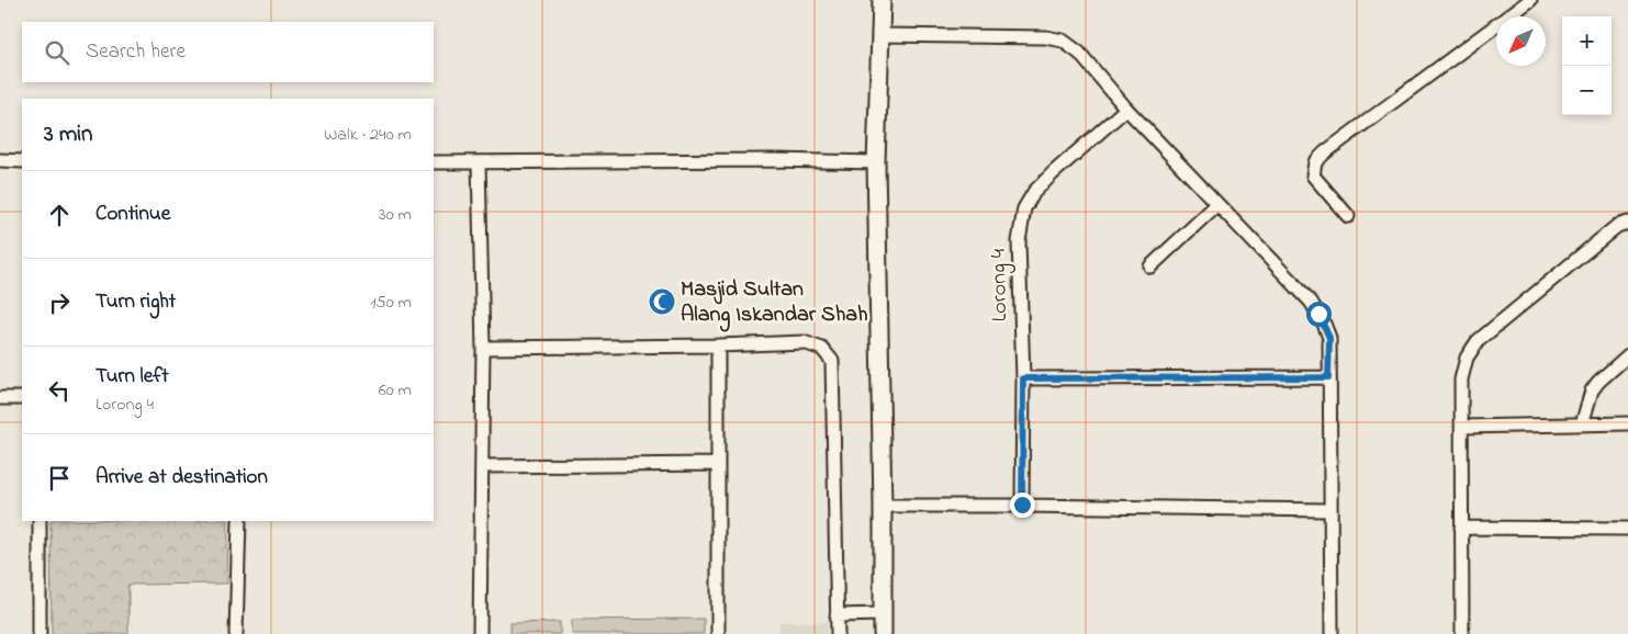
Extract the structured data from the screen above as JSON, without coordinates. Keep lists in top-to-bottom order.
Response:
{
  "streets": {
    "street": ["Lorong 4"]
  },
  "places": {
    "mosque": ["Masjid Sultan Alang Iskandar Shah"]
  },
  "north": "bottom left",
  "page": {
    "map_buttons": ["+", "−"],
    "search": "Search here",
    "heading": ["3 min", "Walk · 240 m"],
    "list": [
      ["Continue", "30 m"],
      ["Turn right", "150 m"],
      ["Turn left", "Lorong 4", "60 m"],
      "Arrive at destination"
    ]
  }
}
